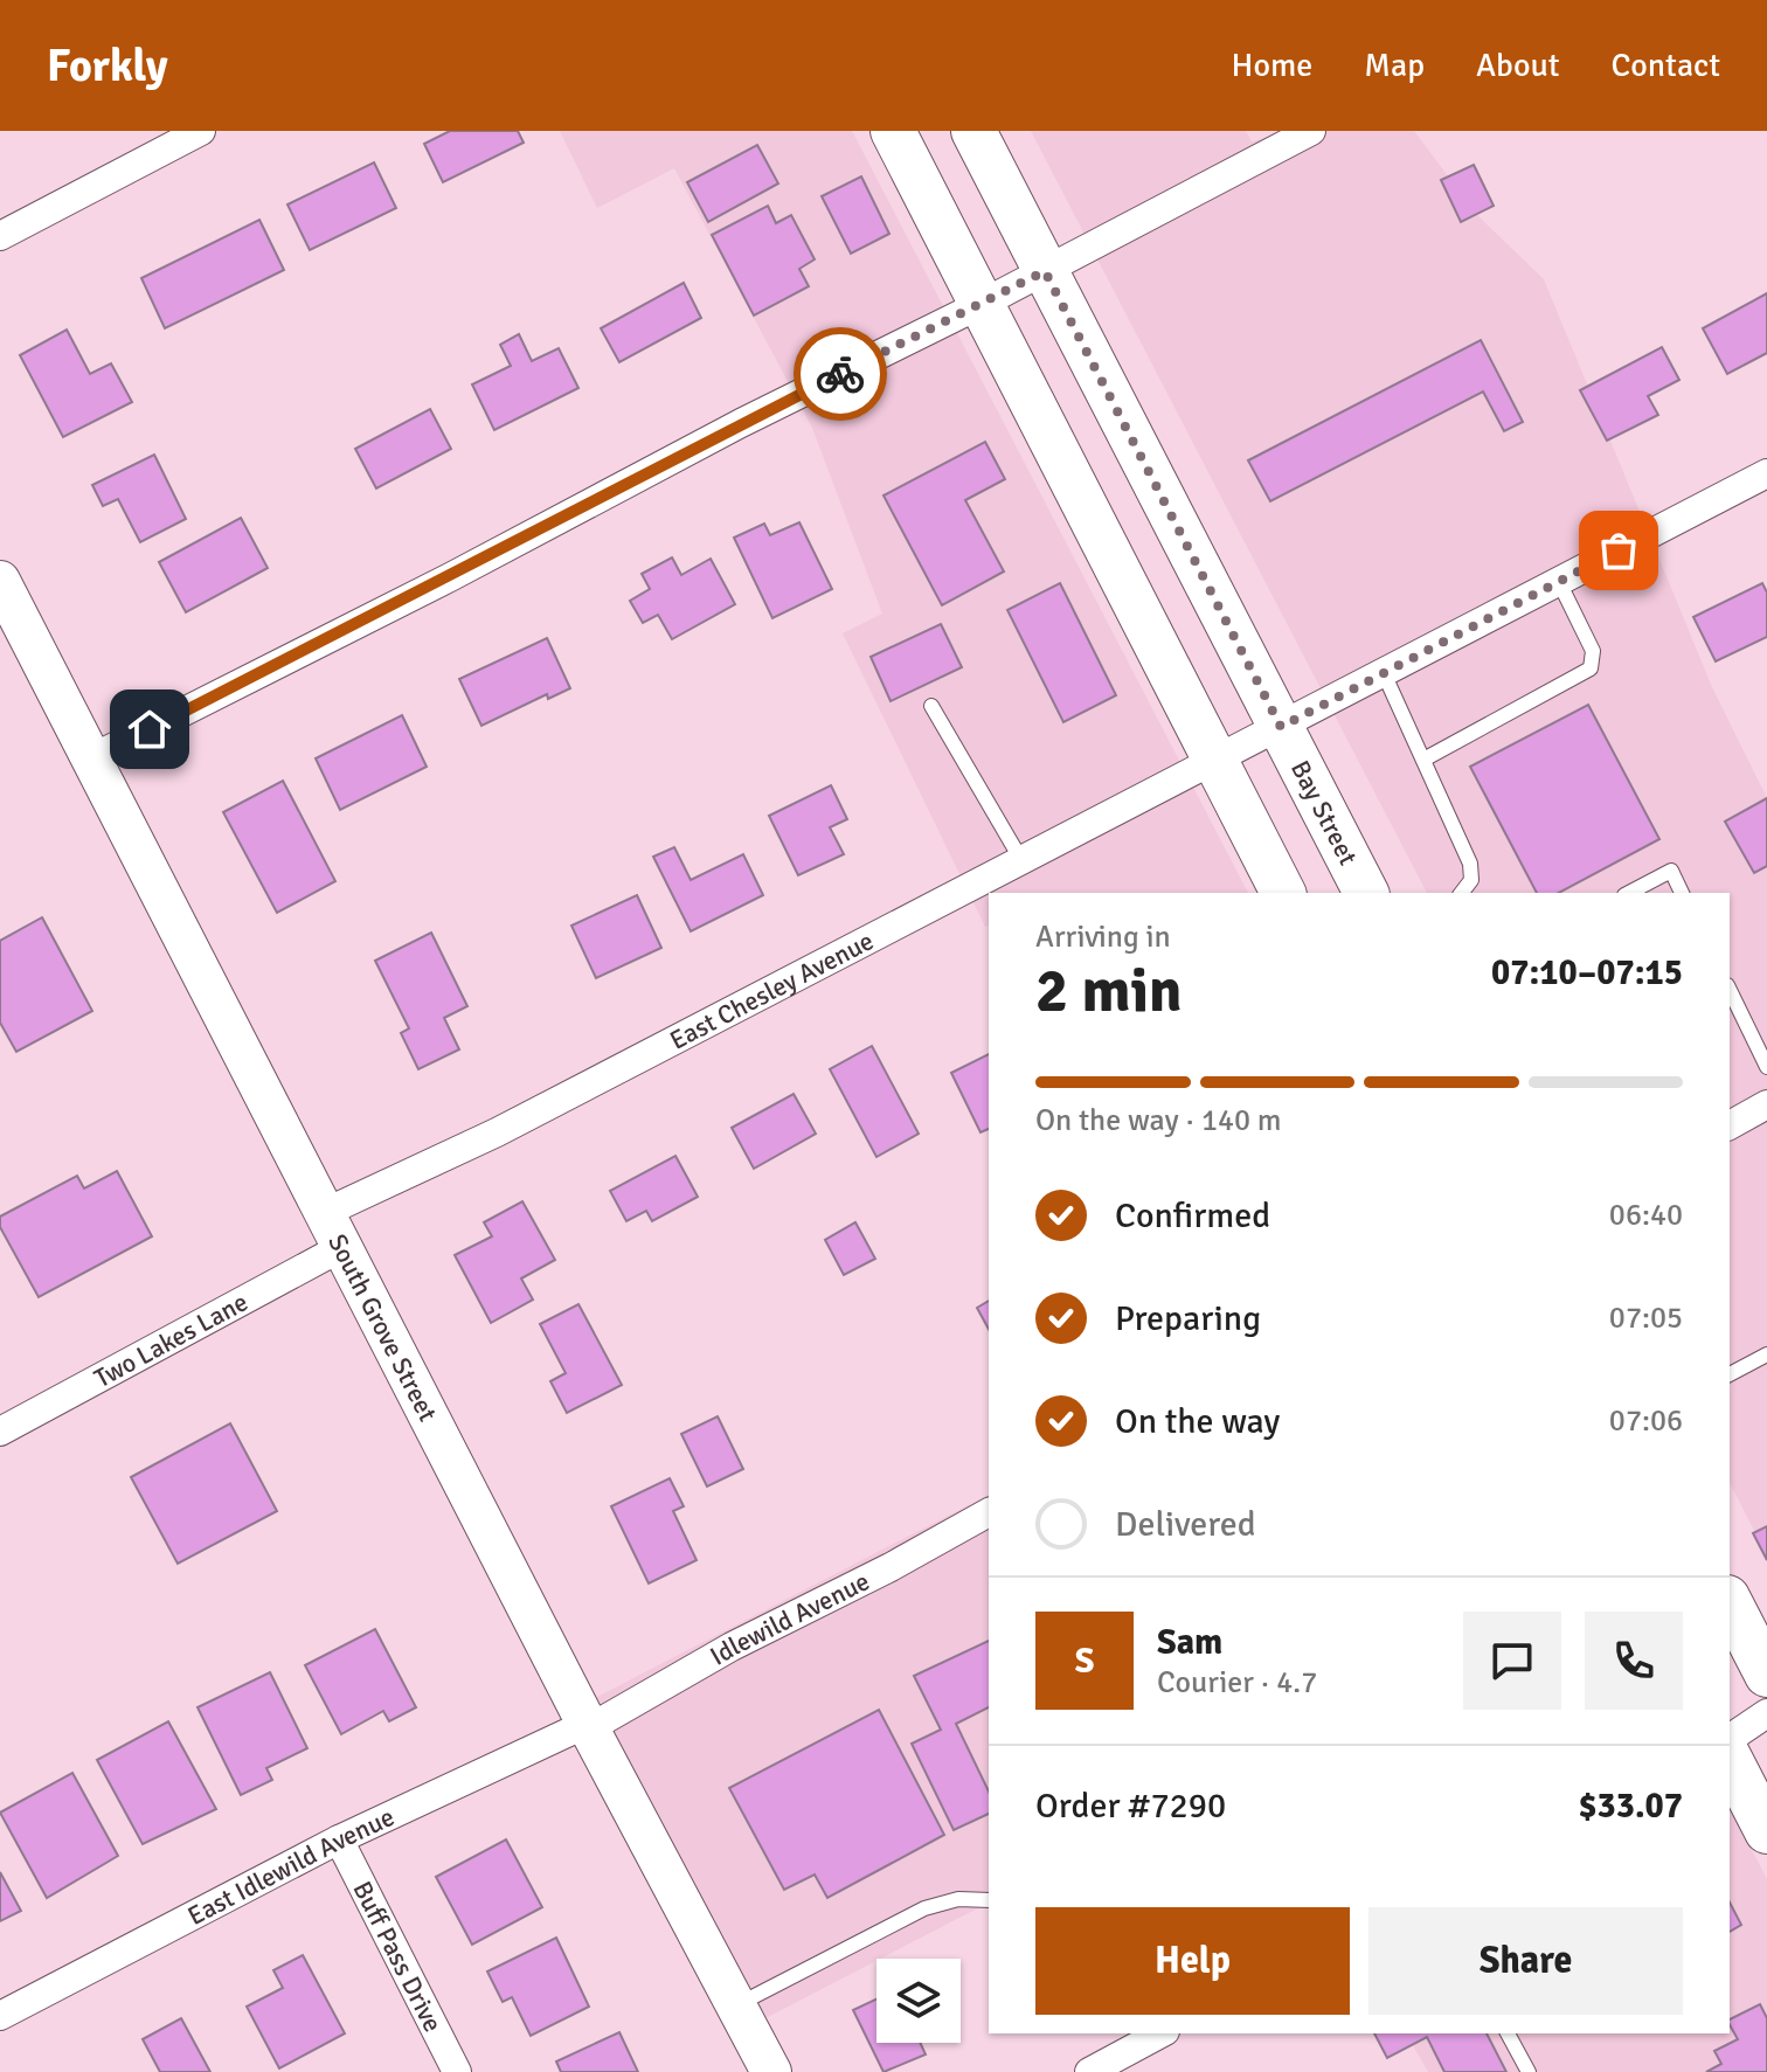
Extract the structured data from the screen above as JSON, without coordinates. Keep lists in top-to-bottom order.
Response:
{
  "streets": {
    "main road": ["Bay Street"],
    "street": [
      "East Chesley Avenue",
      "South Grove Street",
      "Two Lakes Lane",
      "Idlewild Avenue",
      "East Idlewild Avenue",
      "Buff Pass Drive"
    ]
  },
  "crossings": [
    ["Bay Street", "East Chesley Avenue"],
    ["East Chesley Avenue", "South Grove Street"],
    ["East Chesley Avenue", "Two Lakes Lane"],
    ["South Grove Street", "Two Lakes Lane"],
    ["South Grove Street", "Idlewild Avenue"],
    ["South Grove Street", "East Idlewild Avenue"],
    ["Idlewild Avenue", "East Idlewild Avenue"],
    ["East Idlewild Avenue", "Buff Pass Drive"]
  ],
  "page": {
    "header": "Forkly",
    "nav": [
      "Home",
      "Map",
      "About",
      "Contact"
    ],
    "heading": ["2 min", "Arriving in", "07:10–07:15"],
    "panel": [
      "Sam",
      "Courier · 4.7",
      "Order #7290",
      "$33.07"
    ],
    "bar": "On the way · 140 m",
    "list": [
      ["Confirmed", "06:40"],
      ["Preparing", "07:05"],
      ["On the way", "07:06"],
      "Delivered"
    ],
    "round": "S",
    "buttons": ["Help", "Share"]
  }
}
